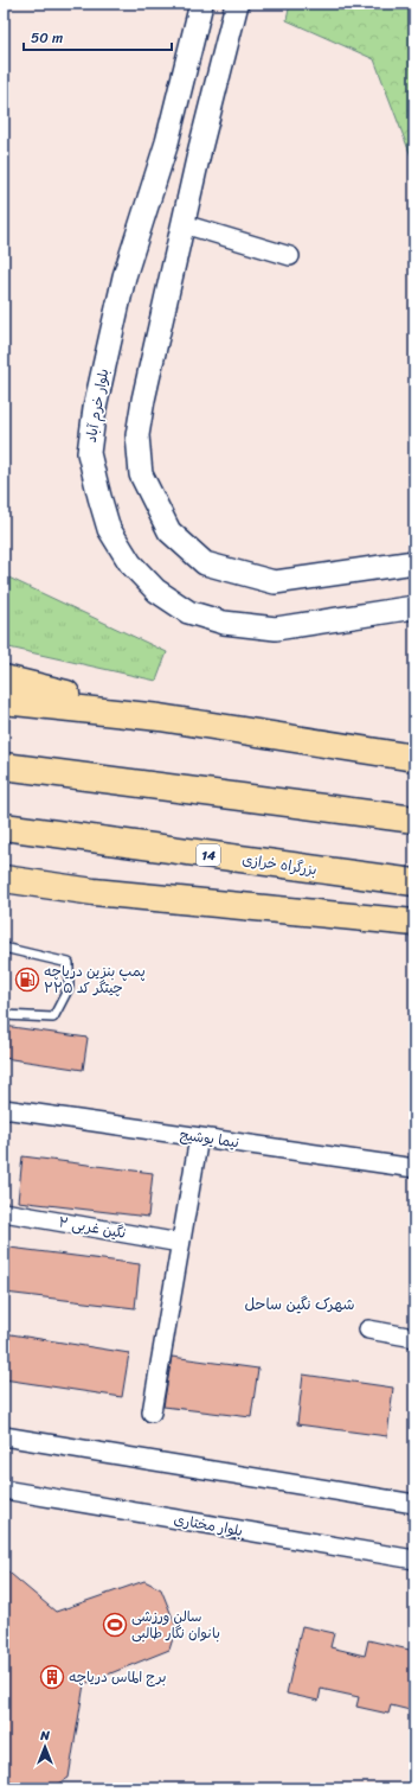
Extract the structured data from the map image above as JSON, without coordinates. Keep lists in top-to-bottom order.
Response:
{
  "streets": {
    "highway": ["14", "بزرگراه خرازی"],
    "street": [
      "بلوار خرم آباد",
      "نیما یوشیج",
      "نگین غربی ۲",
      "بلوار مختاری"
    ]
  },
  "districts": ["شهرک نگین ساحل"],
  "places": {
    "fuel station": ["پمپ بنزین دریاچه چیتگر کد ۲۲۵"],
    "sports": ["سالن ورزشی بانوان نگار طالبی"],
    "building": ["برج الماس دریاچه"]
  },
  "scale_bar": "50 m",
  "north": "top"
}
